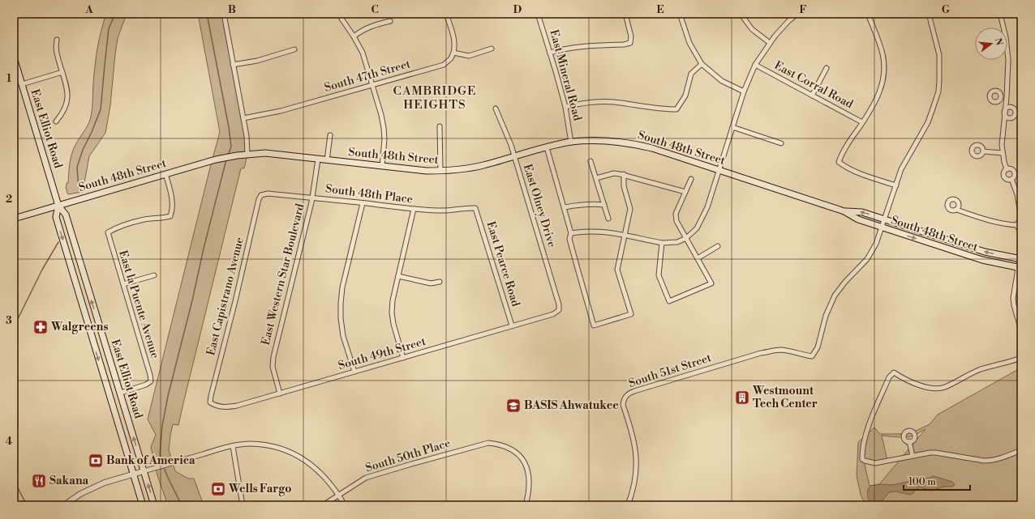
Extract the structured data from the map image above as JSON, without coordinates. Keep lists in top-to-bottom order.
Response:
{
  "streets": {
    "main road": ["East Elliot Road", "South 48th Street"],
    "street": [
      "East Mineral Road",
      "South 47th Street",
      "East Corral Road",
      "South 48th Place",
      "East Olney Drive",
      "East Pearce Road",
      "East Western Star Boulevard",
      "East Capistrano Avenue",
      "East la Puente Avenue",
      "South 49th Street",
      "South 51st Street",
      "South 50th Place"
    ]
  },
  "crossings": [
    ["East Mineral Road", "South 48th Street"],
    ["East Elliot Road", "South 48th Street"],
    ["East Elliot Road", "East la Puente Avenue"],
    ["South 48th Street", "East Olney Drive"],
    ["South 48th Street", "East Western Star Boulevard"],
    ["South 48th Street", "East la Puente Avenue"],
    ["South 48th Street", "South 51st Street"],
    ["South 48th Place", "East Pearce Road"],
    ["South 48th Place", "East Western Star Boulevard"],
    ["South 48th Place", "East Capistrano Avenue"],
    ["East Olney Drive", "South 49th Street"],
    ["East Pearce Road", "South 49th Street"],
    ["East Western Star Boulevard", "South 49th Street"],
    ["East Capistrano Avenue", "South 49th Street"]
  ],
  "districts": ["CAMBRIDGE HEIGHTS"],
  "places": {
    "pharmacy": ["Walgreens"],
    "building": ["Westmount Tech Center"],
    "school or university": ["BASIS Ahwatukee"],
    "bank": ["Bank of America", "Wells Fargo"],
    "restaurant": ["Sakana"]
  },
  "scale_bar": "100 m",
  "north": "right",
  "grid": {
    "columns": [
      "A",
      "B",
      "C",
      "D",
      "E",
      "F",
      "G"
    ],
    "rows": [
      "1",
      "2",
      "3",
      "4"
    ]
  }
}
